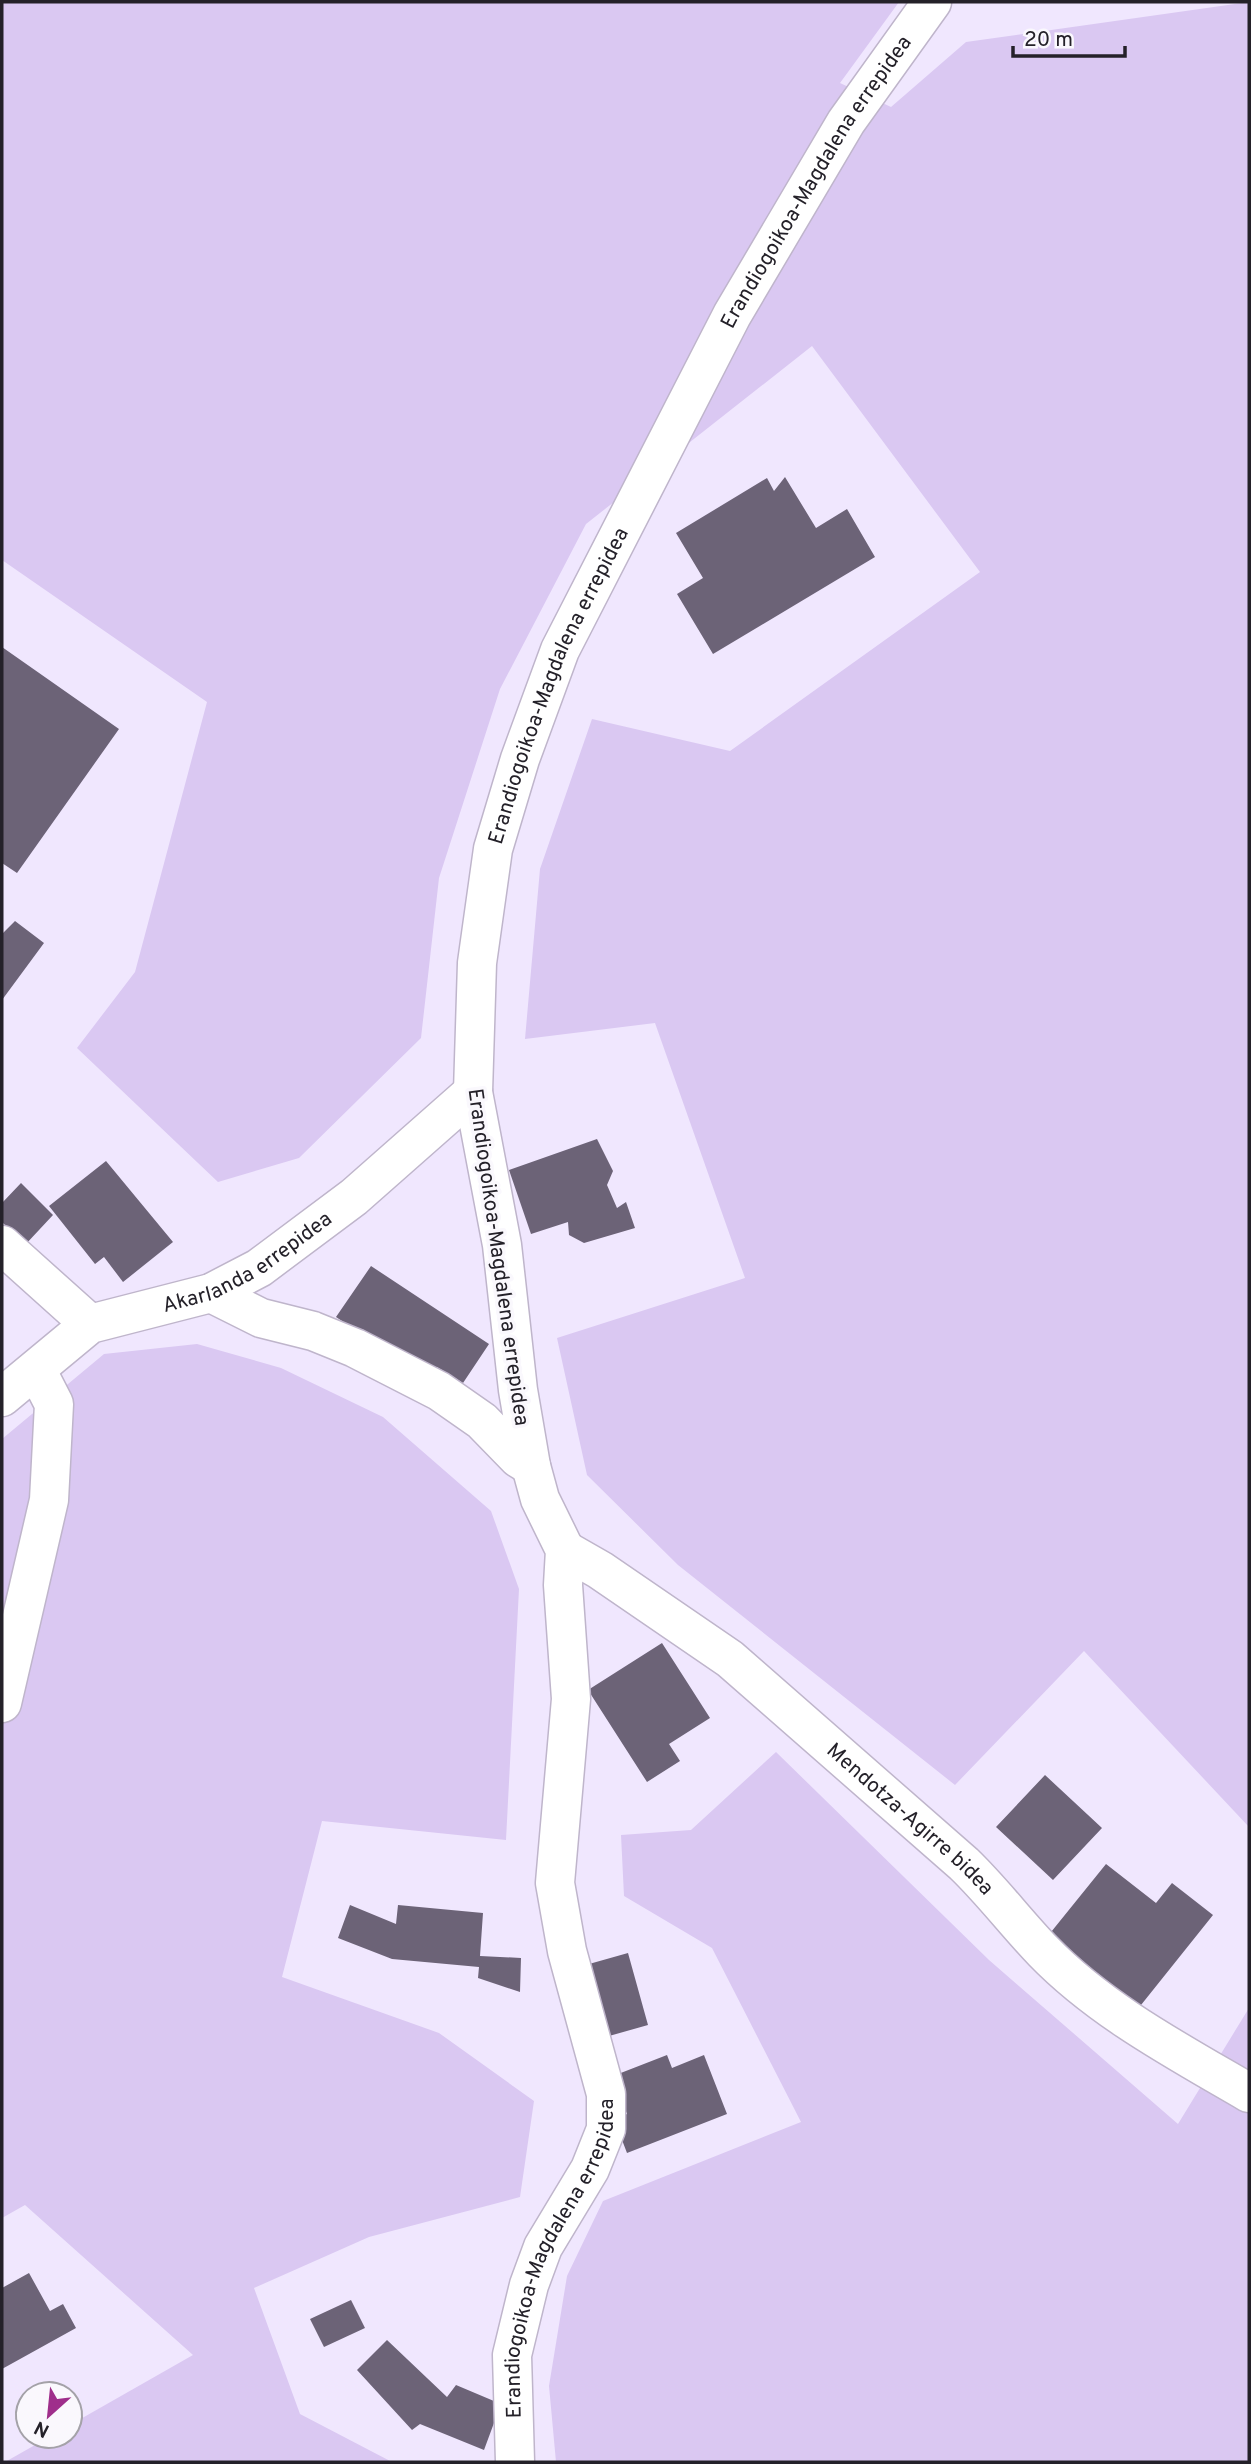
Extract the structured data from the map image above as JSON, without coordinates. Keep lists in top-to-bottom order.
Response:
{
  "streets": {
    "street": ["Erandiogoikoa-Magdalena errepidea", "Akarlanda errepidea", "Mendotza-Agirre bidea"]
  },
  "crossings": [
    ["Erandiogoikoa-Magdalena errepidea", "Akarlanda errepidea"],
    ["Erandiogoikoa-Magdalena errepidea", "Mendotza-Agirre bidea"]
  ],
  "scale_bar": "20 m",
  "north": "bottom left"
}
